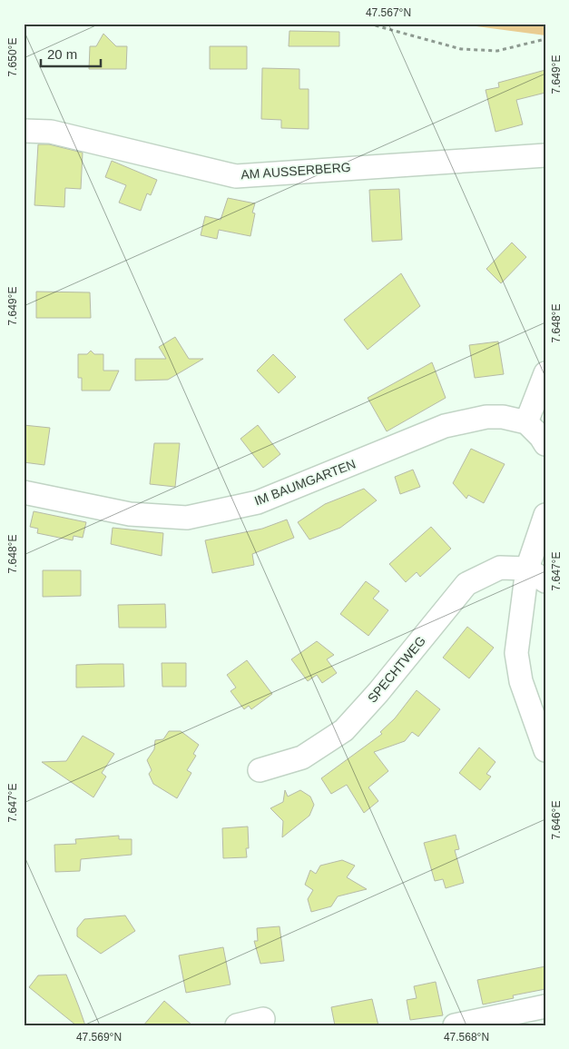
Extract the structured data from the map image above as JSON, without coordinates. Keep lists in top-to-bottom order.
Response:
{
  "streets": {
    "street": ["AM AUSSERBERG", "IM BAUMGARTEN", "SPECHTWEG"]
  },
  "scale_bar": "20 m",
  "coordinates": [
    "47.567°N",
    "7.650°E",
    "7.649°E",
    "7.648°E",
    "7.647°E",
    "7.646°E",
    "47.569°N",
    "47.568°N"
  ]
}
